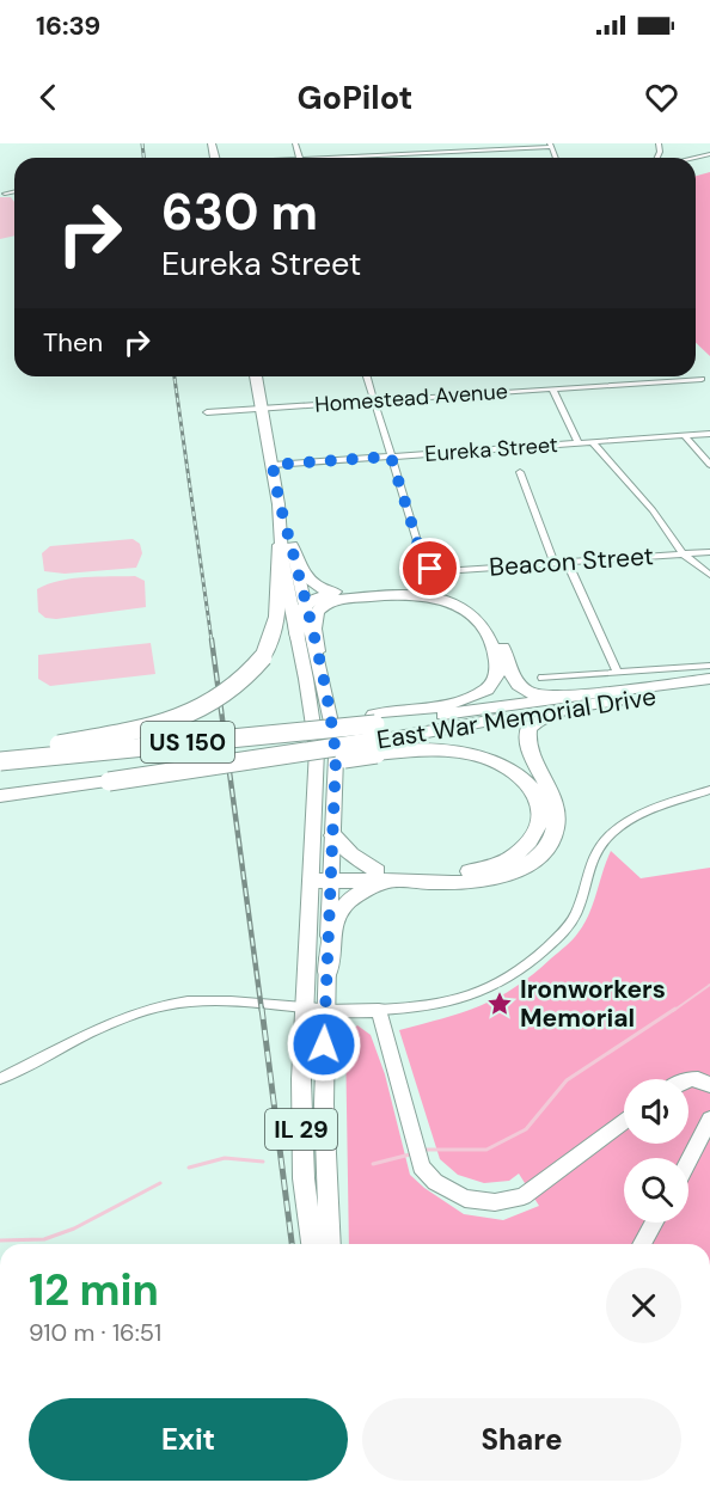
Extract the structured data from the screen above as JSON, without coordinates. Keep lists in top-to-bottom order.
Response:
{
  "streets": {
    "highway": ["East War Memorial Drive", "US 150"],
    "main road": ["IL 29"],
    "street": ["Homestead Avenue", "Eureka Street", "Beacon Street"]
  },
  "crossings": [
    ["Homestead Avenue", "IL 29"],
    ["Eureka Street", "Beacon Street"],
    ["Eureka Street", "IL 29"],
    ["East War Memorial Drive", "US 150"]
  ],
  "places": {
    "place": ["Ironworkers Memorial"]
  },
  "page": {
    "status": "16:39",
    "header": "GoPilot",
    "turn": ["630 m", "Eureka Street"],
    "then": "Then",
    "heading": ["12 min", "910 m · 16:51"],
    "buttons": ["Exit", "Share"]
  }
}
